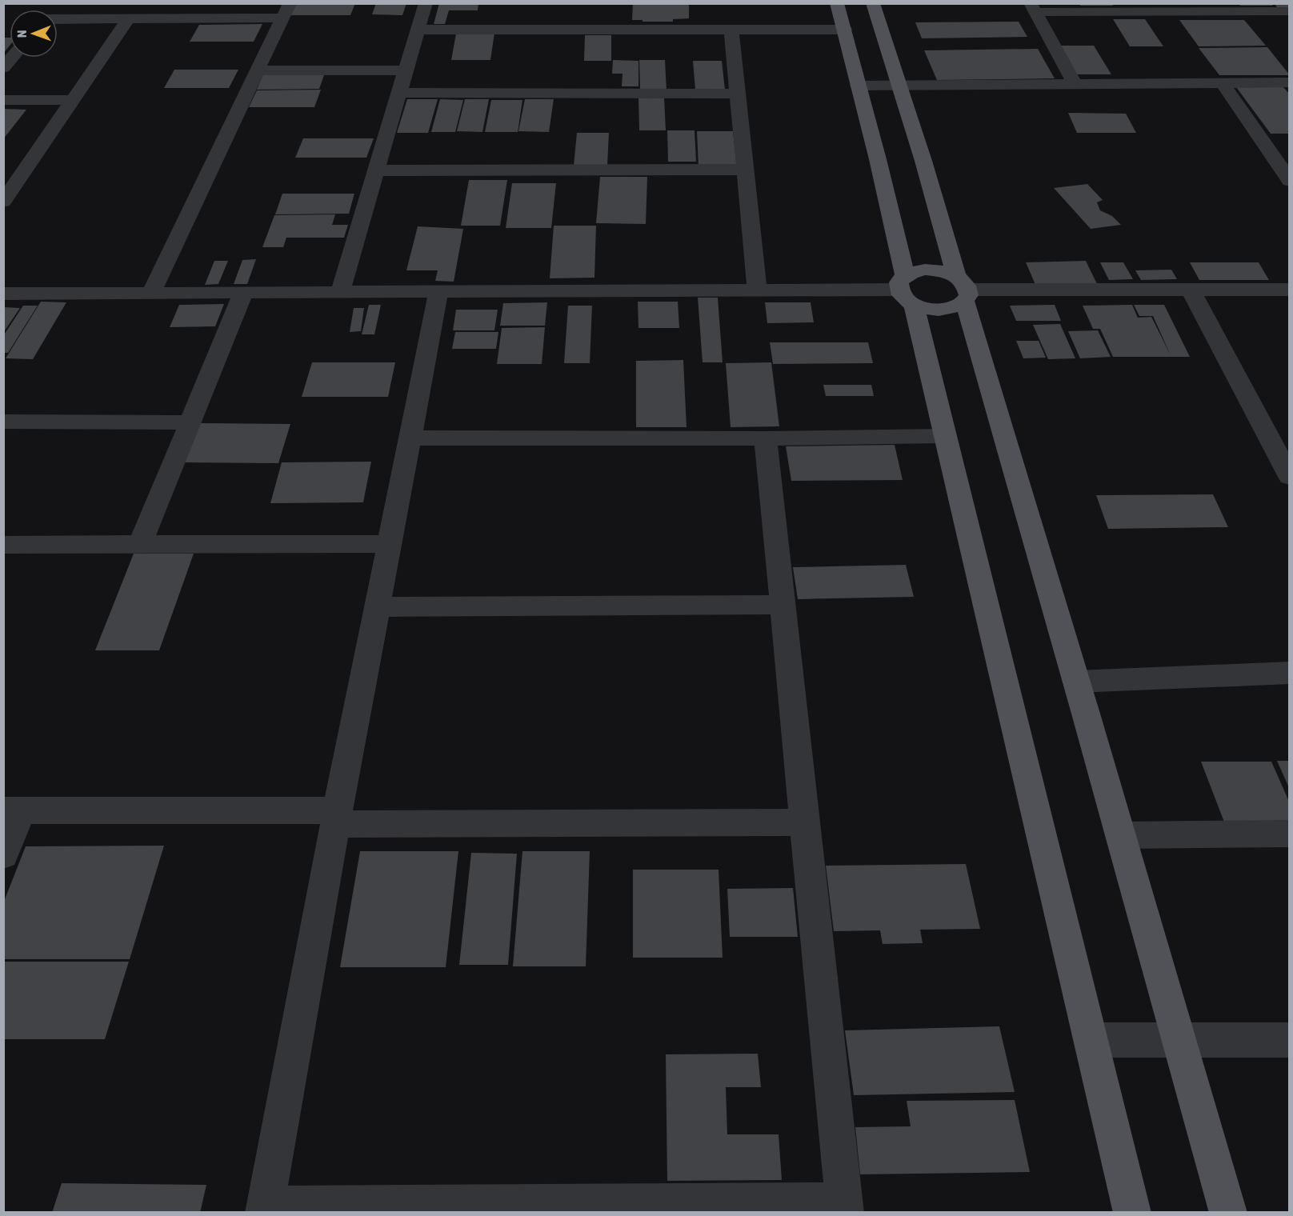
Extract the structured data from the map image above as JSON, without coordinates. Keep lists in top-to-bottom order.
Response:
{
  "north": "left"
}
